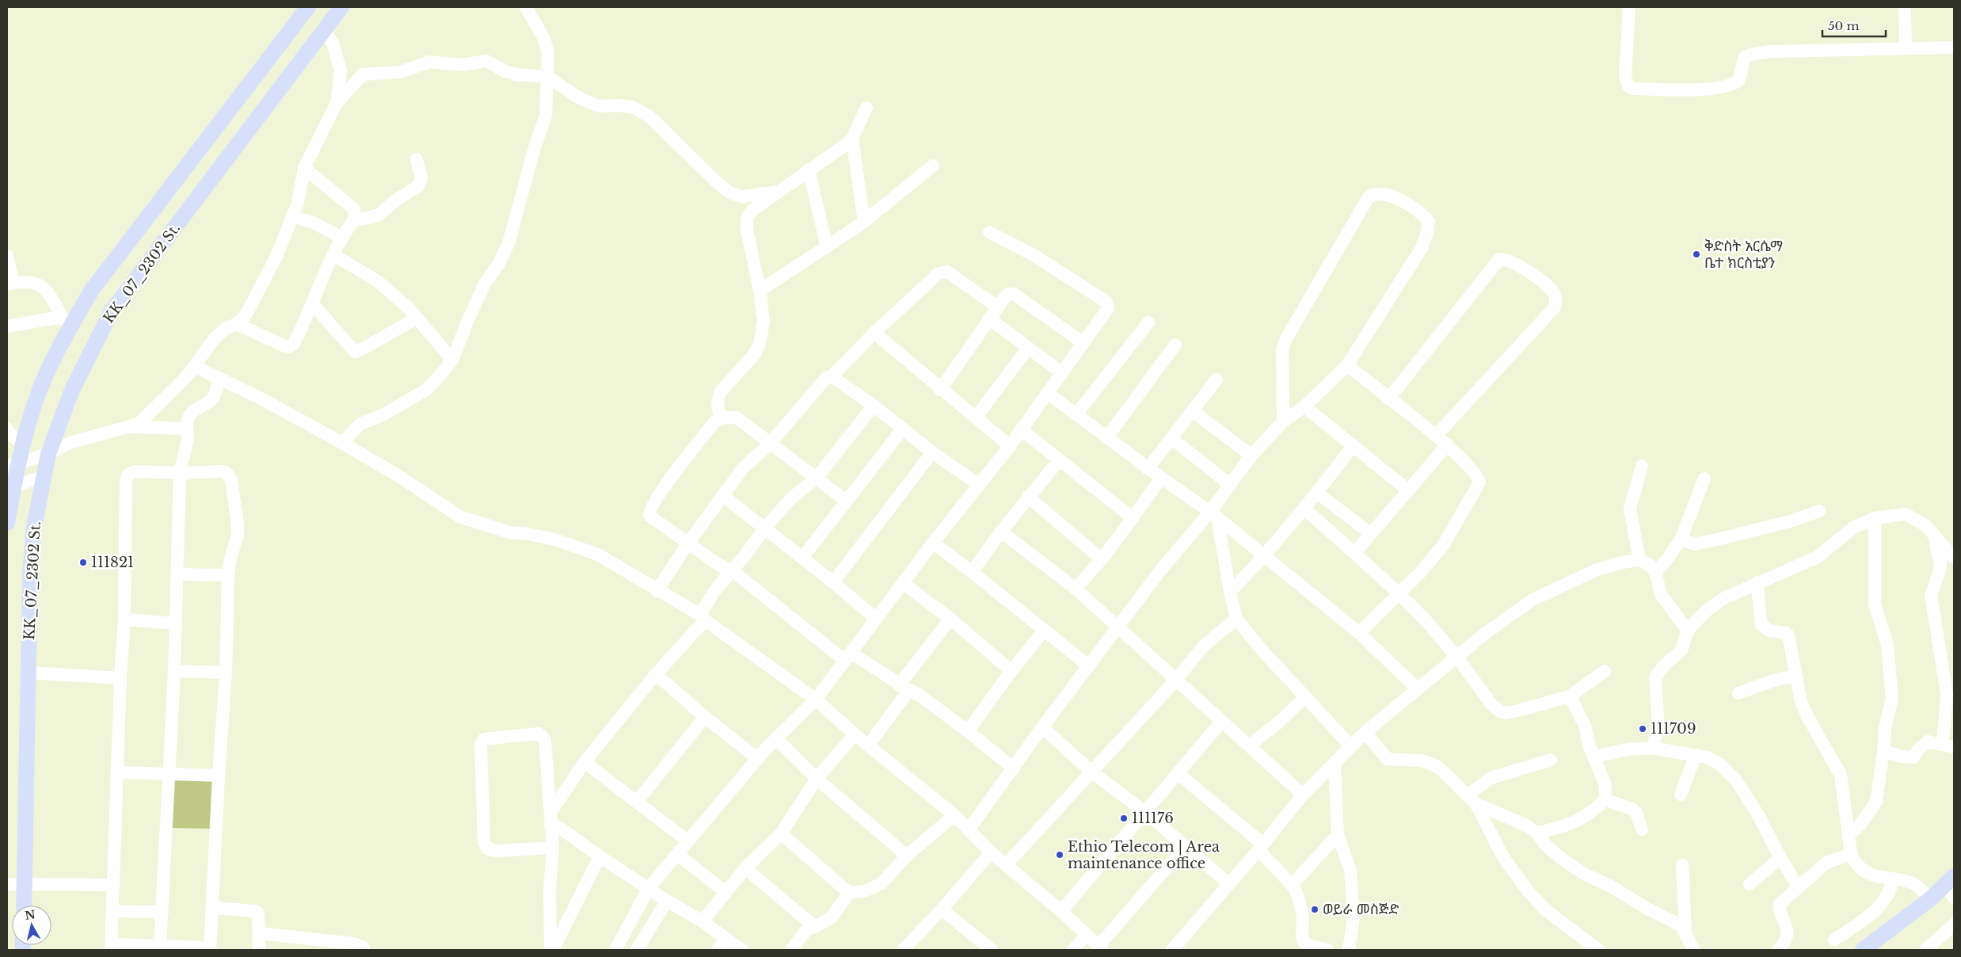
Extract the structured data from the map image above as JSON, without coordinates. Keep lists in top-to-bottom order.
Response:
{
  "streets": {
    "main road": ["KK_07_2302 St."]
  },
  "places": [
    "ቅድስት አርሴማ ቤተ ክርስቲያን",
    "111821",
    "111709",
    "111176",
    "Ethio Telecom | Area maintenance office",
    "ወይራ መስጅድ"
  ],
  "scale_bar": "50 m",
  "north": "top"
}
